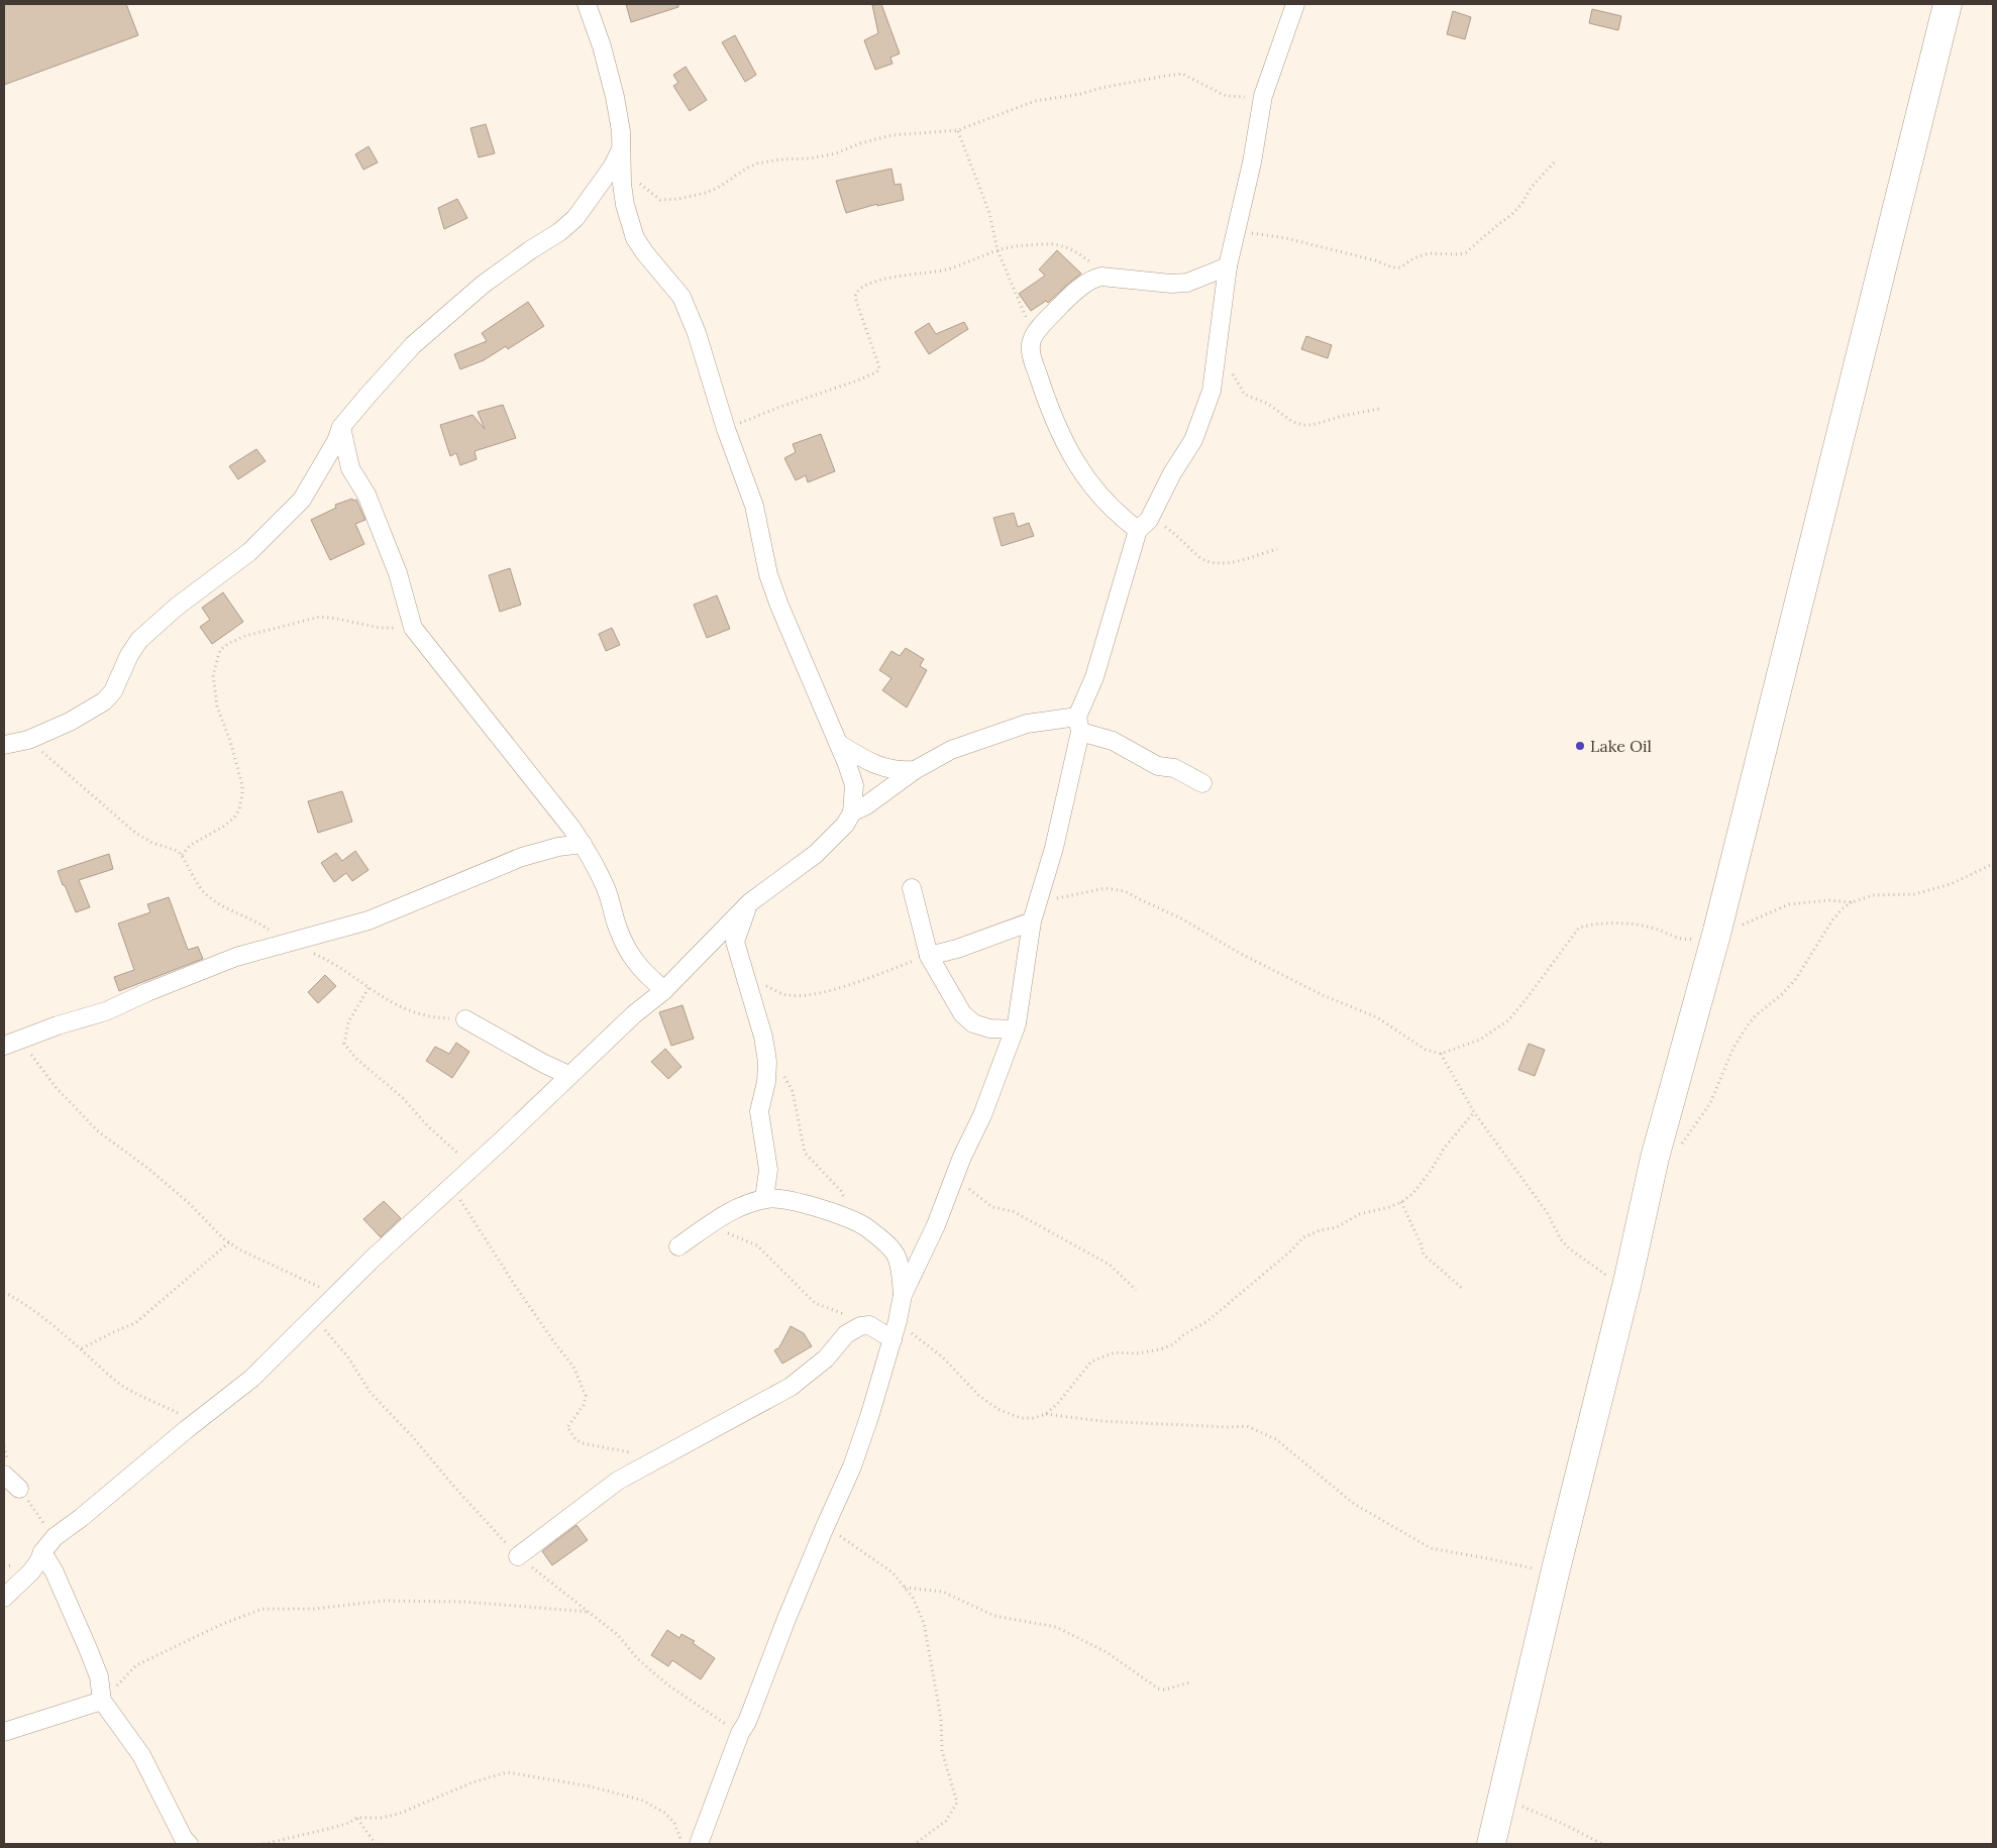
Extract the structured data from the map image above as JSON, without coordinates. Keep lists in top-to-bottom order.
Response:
{
  "places": ["Lake Oil"]
}
